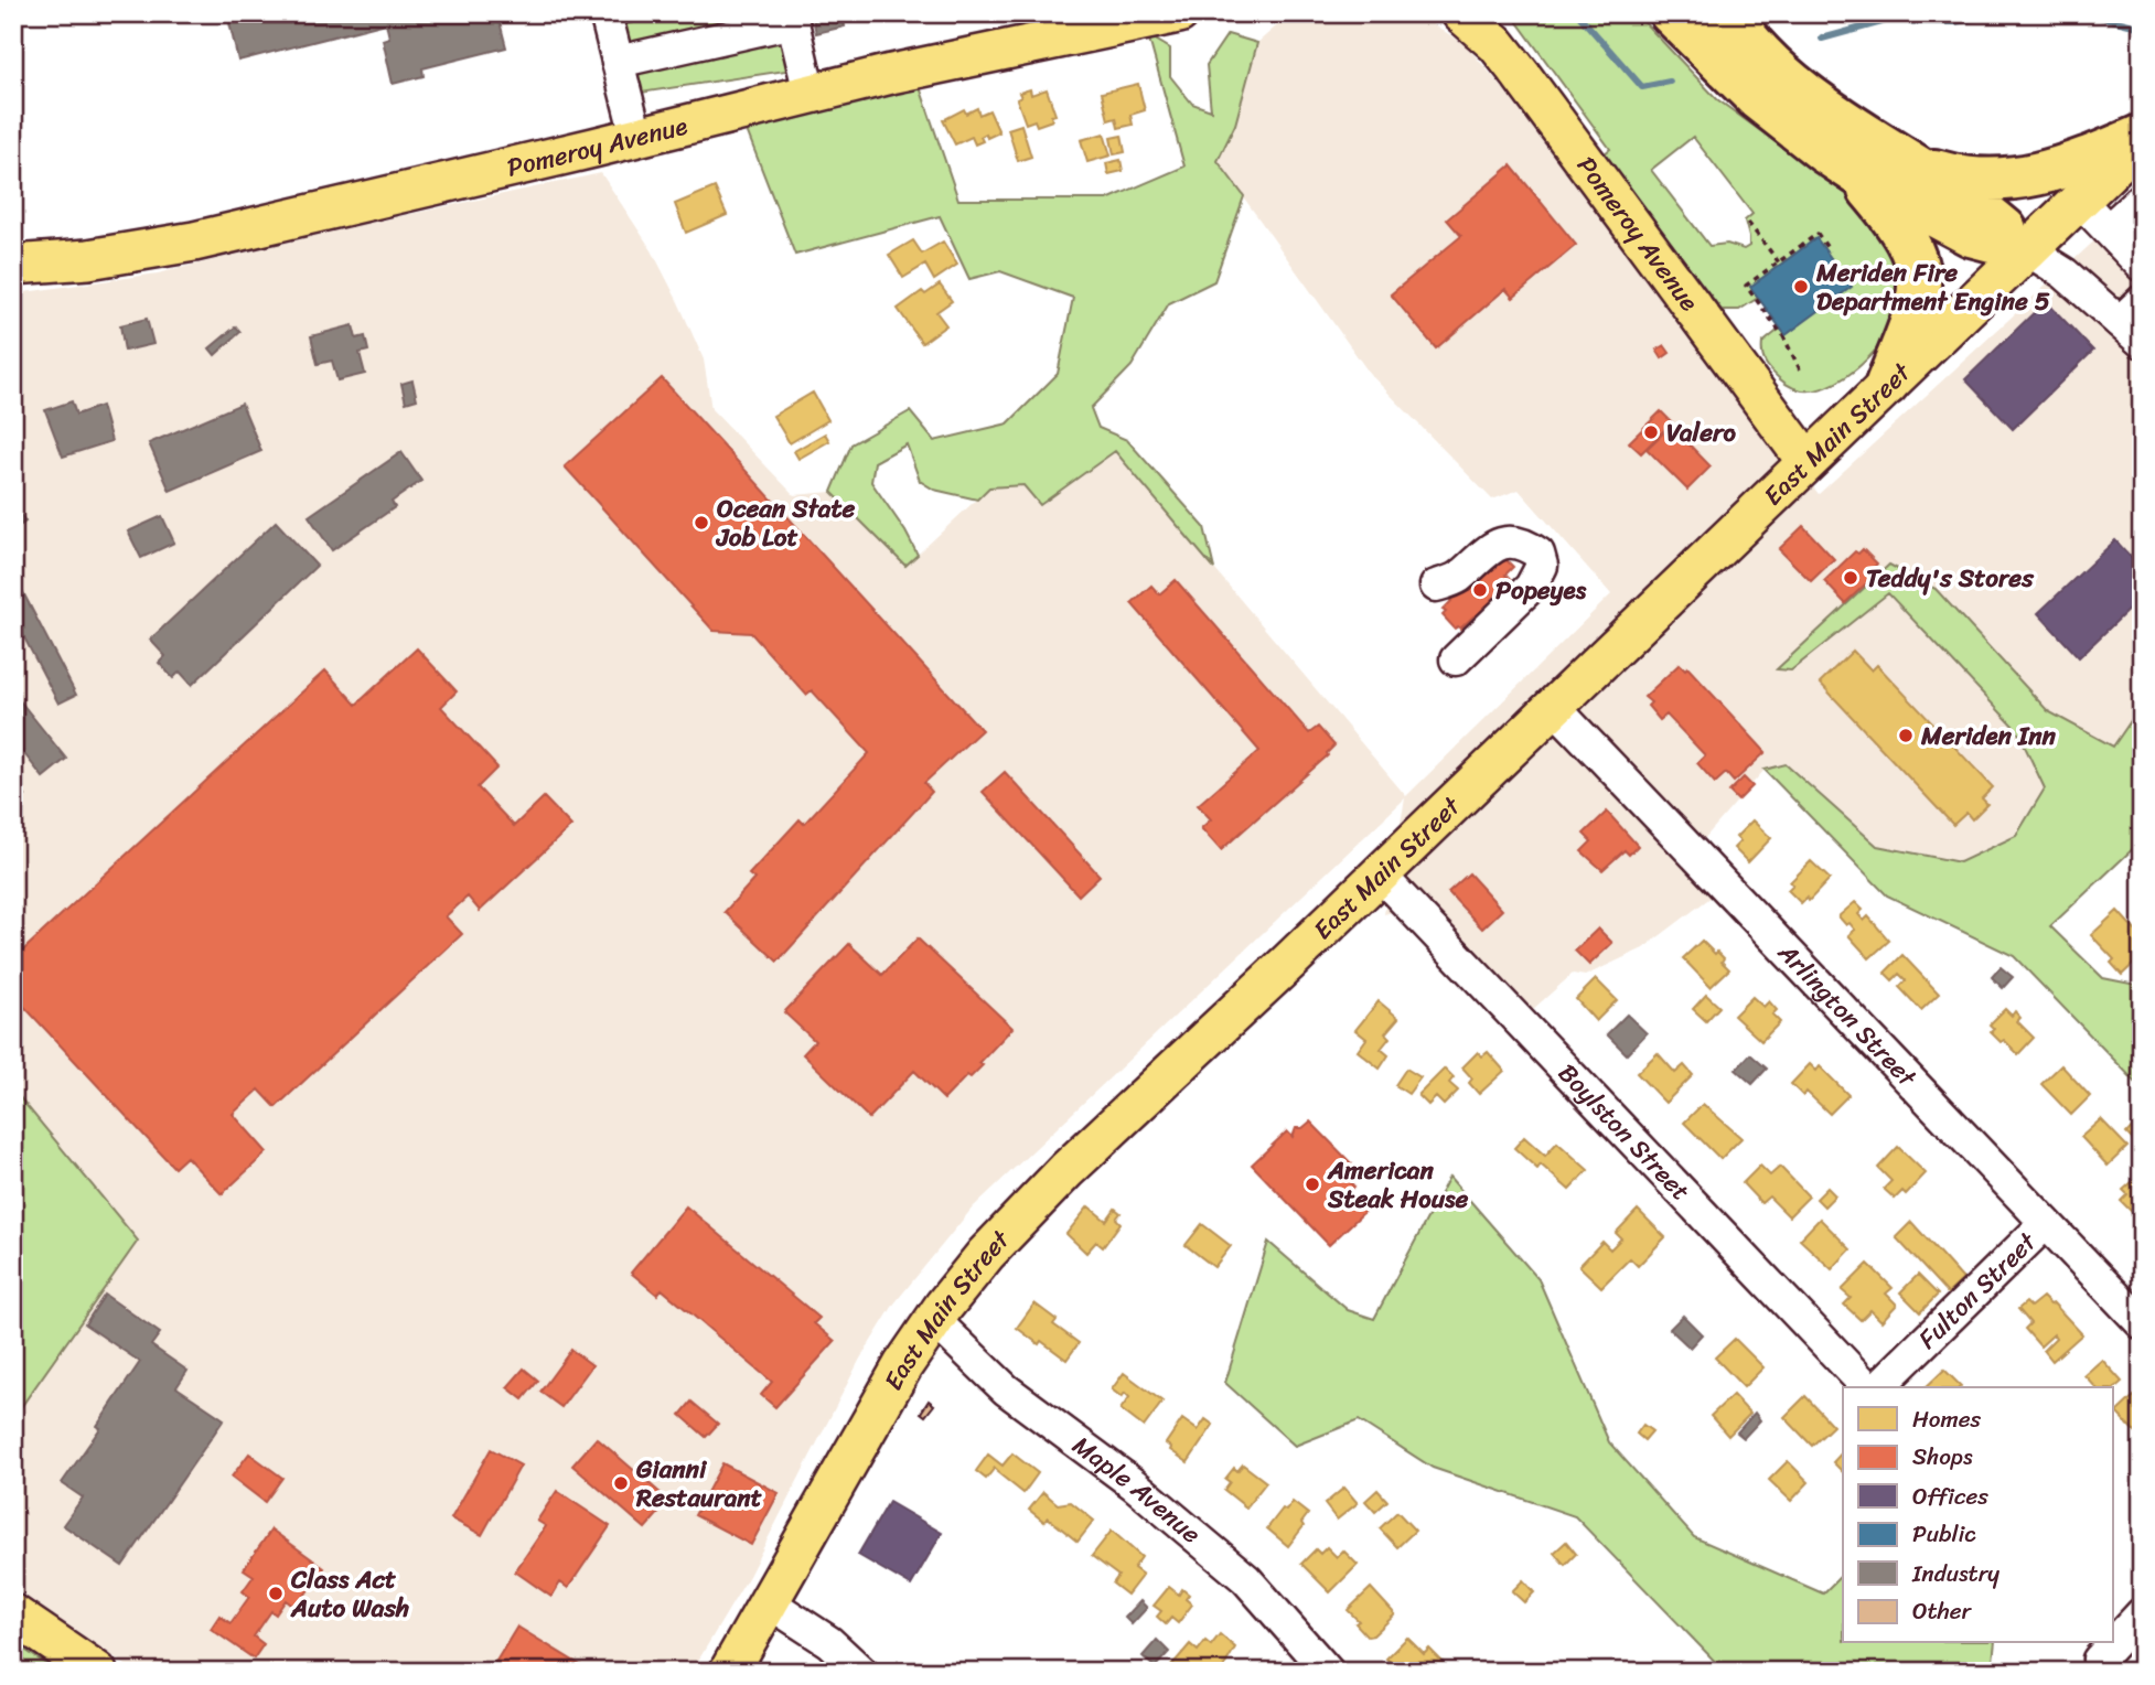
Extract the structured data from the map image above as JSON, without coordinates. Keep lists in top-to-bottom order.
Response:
{
  "streets": {
    "main road": ["Pomeroy Avenue", "East Main Street"],
    "street": [
      "Arlington Street",
      "Boylston Street",
      "Fulton Street",
      "Maple Avenue"
    ]
  },
  "crossings": [
    ["Pomeroy Avenue", "East Main Street"],
    ["East Main Street", "Arlington Street"],
    ["East Main Street", "Boylston Street"],
    ["East Main Street", "Maple Avenue"],
    ["Arlington Street", "Fulton Street"]
  ],
  "places": [
    "Meriden Fire Department Engine 5",
    "Valero",
    "Ocean State Job Lot",
    "Teddy's Stores",
    "Popeyes",
    "Meriden Inn",
    "American Steak House",
    "Gianni Restaurant",
    "Class Act Auto Wash"
  ],
  "legend": [
    "Homes",
    "Shops",
    "Offices",
    "Public",
    "Industry",
    "Other"
  ]
}
